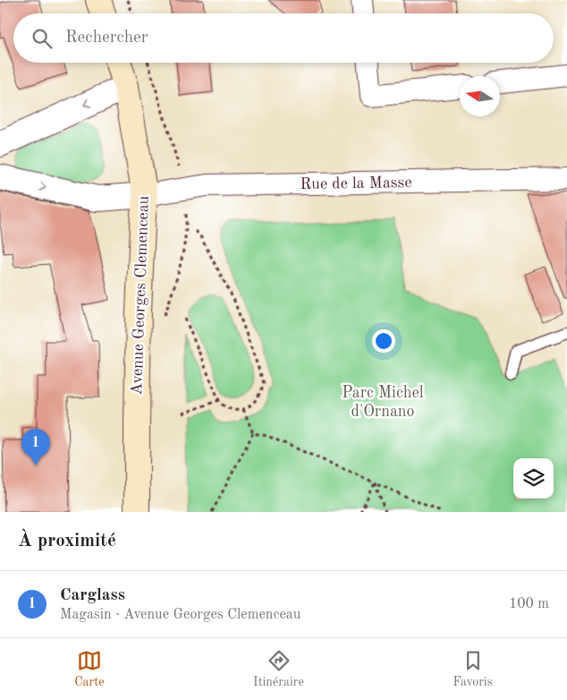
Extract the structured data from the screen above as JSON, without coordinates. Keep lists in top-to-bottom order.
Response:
{
  "streets": {
    "main road": ["Avenue Georges Clemenceau"],
    "street": ["Rue de la Masse"]
  },
  "crossings": [
    ["Rue de la Masse", "Avenue Georges Clemenceau"]
  ],
  "parks": ["Parc Michel d'Ornano"],
  "north": "left",
  "page": {
    "search": "Rechercher",
    "pins": "1",
    "heading": "À proximité",
    "list": [
      {
        "mark": "1",
        "name": "Carglass",
        "note": "Magasin · Avenue Georges Clemenceau",
        "value": "100 m"
      }
    ],
    "nav": ["Carte", "Itinéraire", "Favoris"]
  }
}
